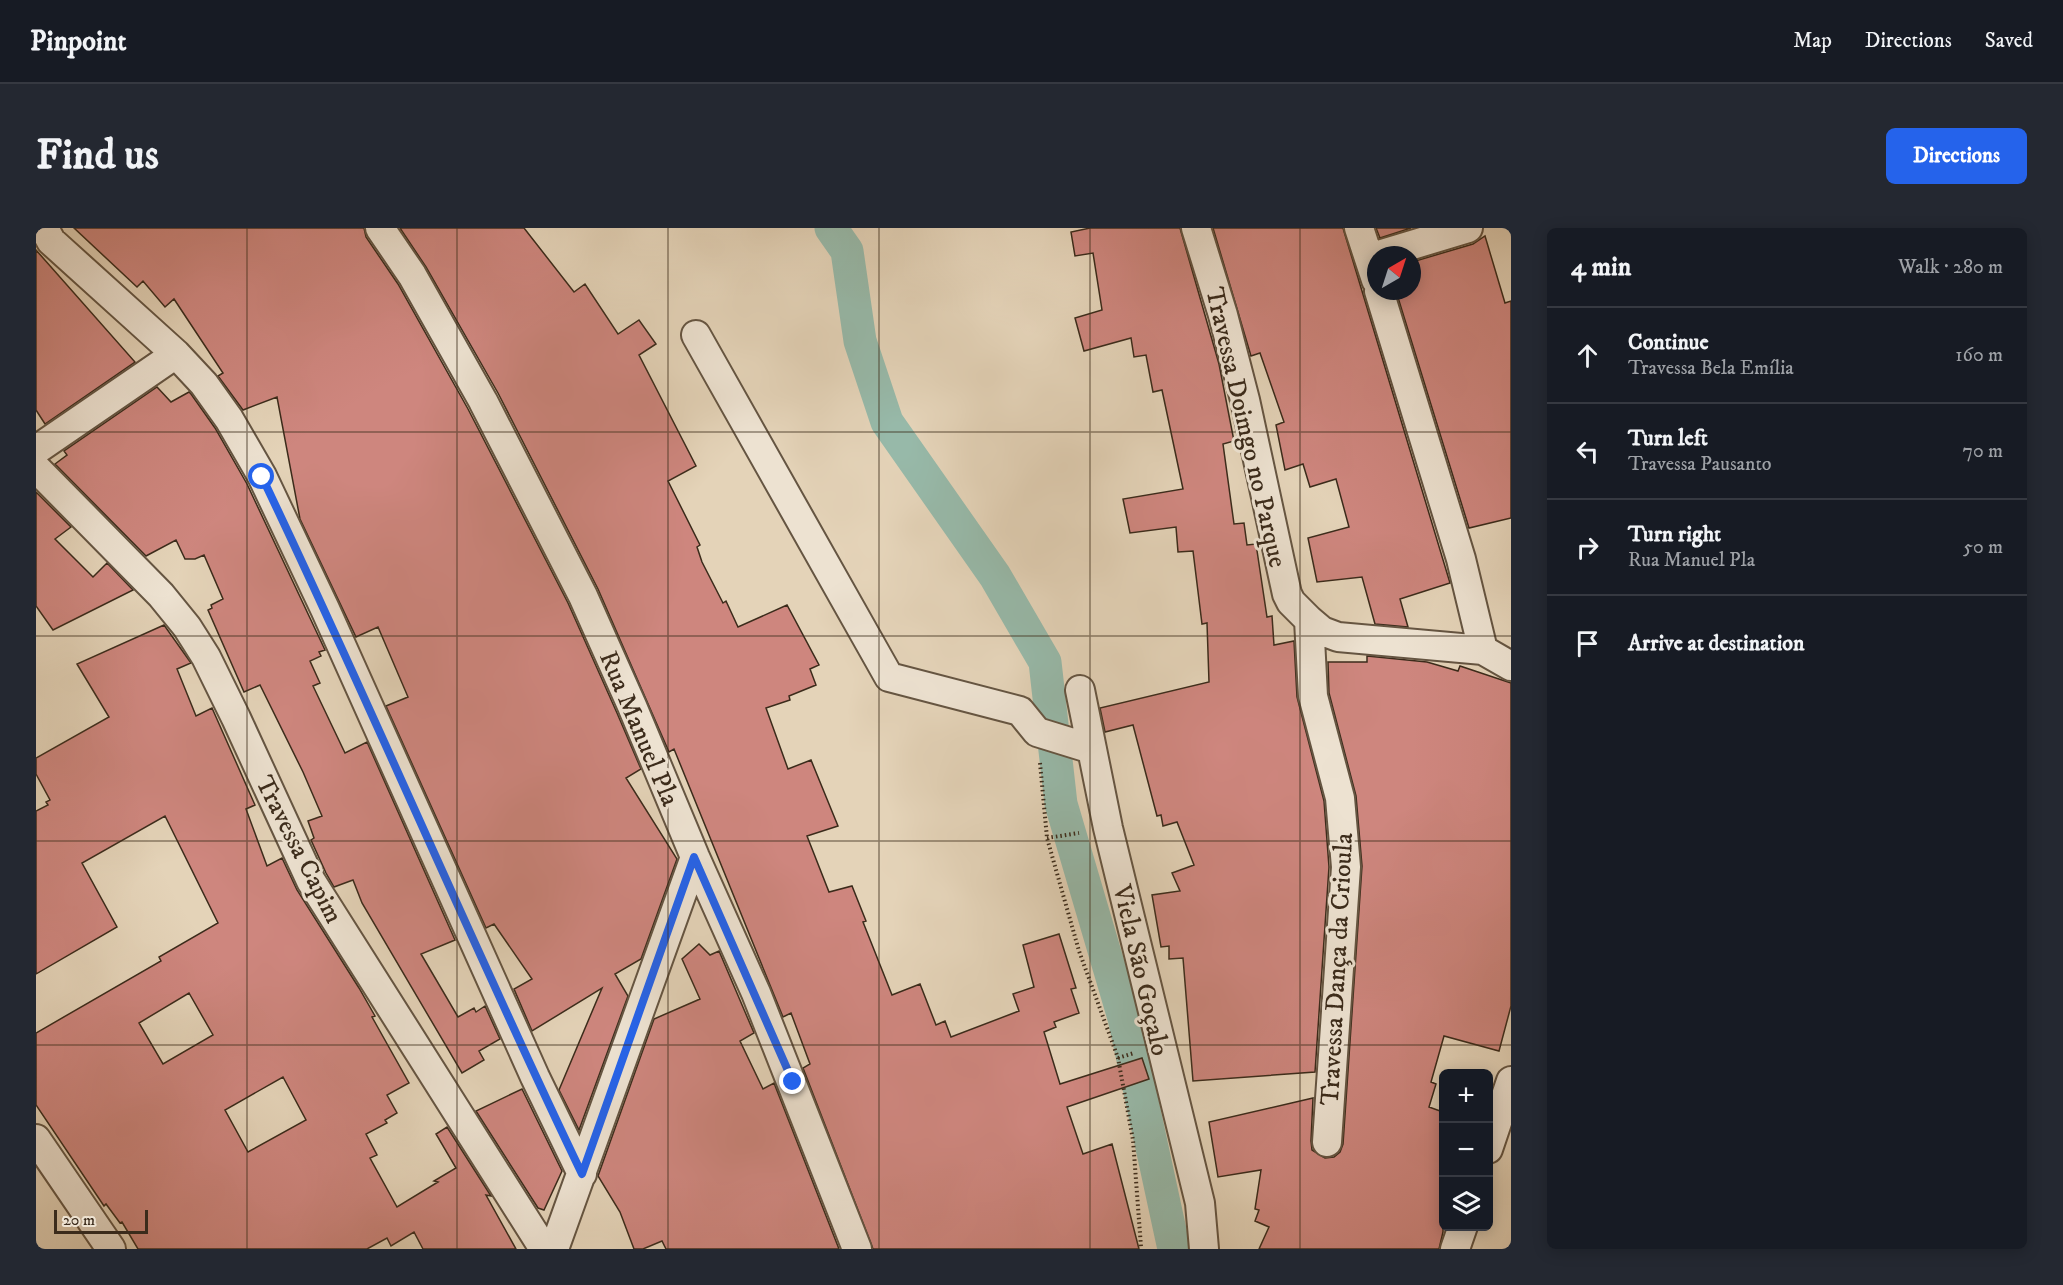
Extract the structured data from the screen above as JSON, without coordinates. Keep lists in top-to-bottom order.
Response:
{
  "streets": {
    "street": [
      "Travessa Doimgo no Parque",
      "Rua Manuel Pla",
      "Travessa Capim",
      "Travessa Dança da Crioula",
      "Viela São Goçalo"
    ]
  },
  "crossings": [
    ["Travessa Doimgo no Parque", "Travessa Dança da Crioula"]
  ],
  "scale_bar": "20 m",
  "north": "top right",
  "page": {
    "header": "Pinpoint",
    "nav": ["Map", "Directions", "Saved"],
    "buttons": "Directions",
    "title": "Find us",
    "heading": ["4 min", "Walk · 280 m"],
    "list": [
      ["Continue", "Travessa Bela Emília", "160 m"],
      ["Turn left", "Travessa Pausanto", "70 m"],
      ["Turn right", "Rua Manuel Pla", "50 m"],
      "Arrive at destination"
    ],
    "map_buttons": ["+", "−"],
    "scale": "20 m"
  }
}
